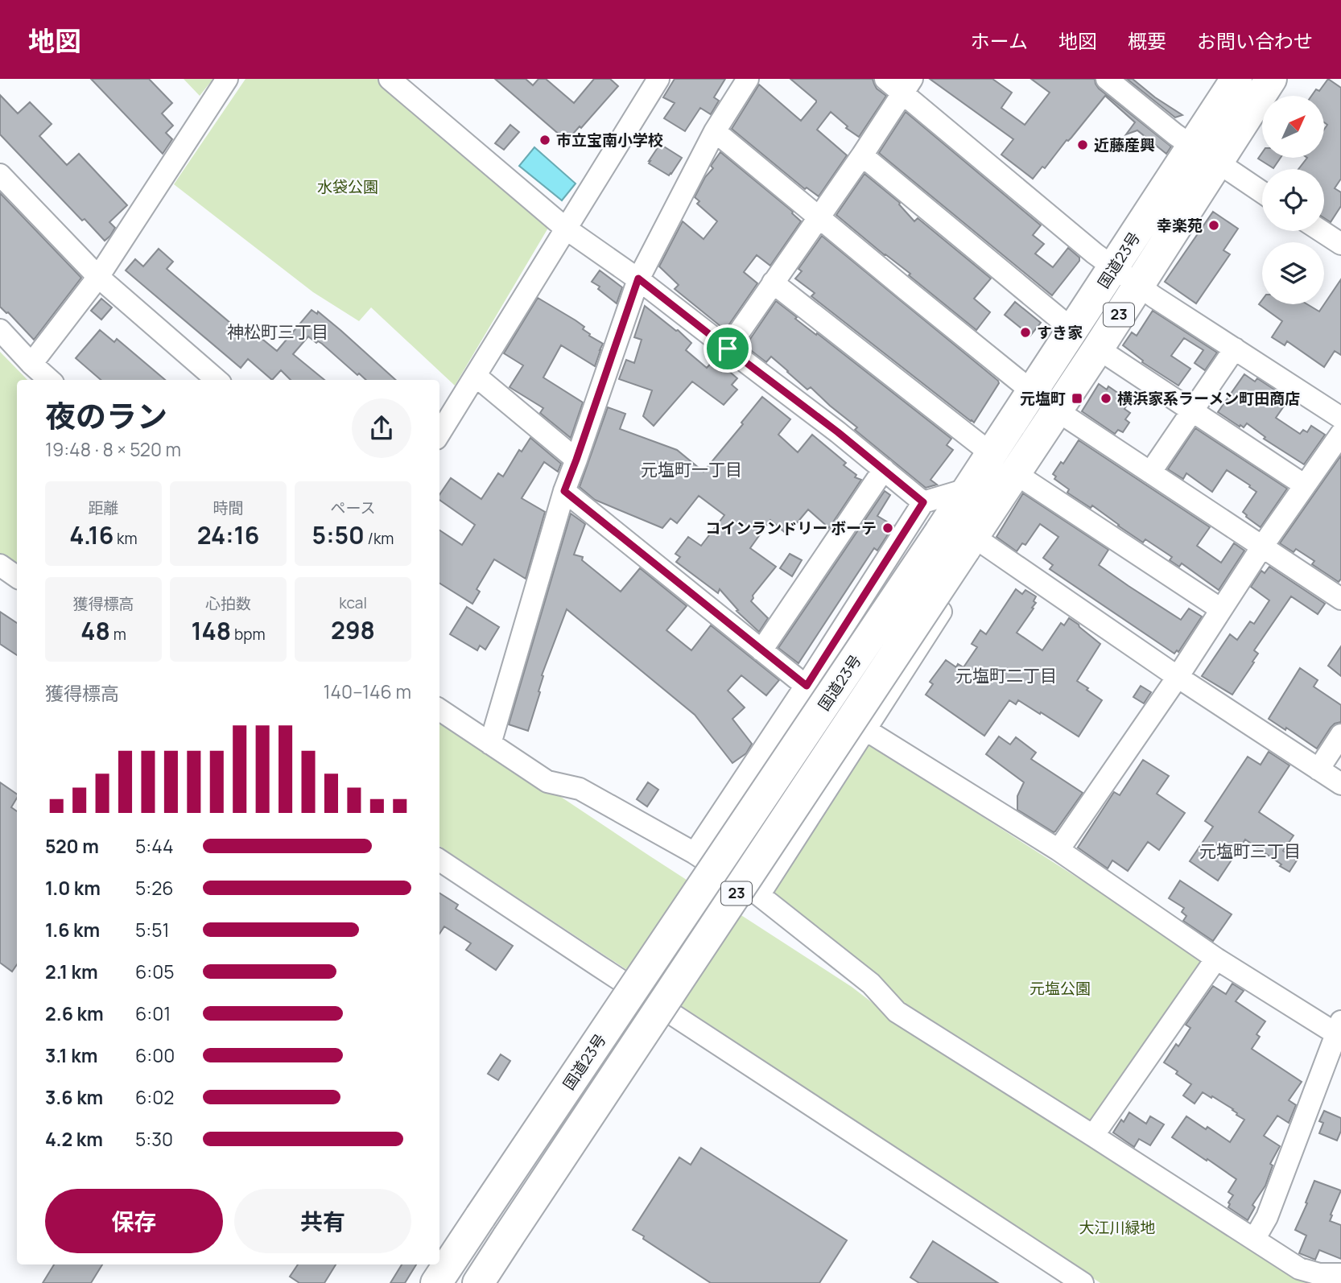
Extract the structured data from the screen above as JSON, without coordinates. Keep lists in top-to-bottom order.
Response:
{
  "streets": {
    "highway": ["国道23号", "23"]
  },
  "districts": [
    "神松町三丁目",
    "元塩町一丁目",
    "元塩町二丁目",
    "元塩町三丁目"
  ],
  "parks": ["水袋公園", "元塩公園", "大江川緑地"],
  "places": {
    "other": [
      "市立宝南小学校",
      "近藤産興",
      "幸楽苑",
      "すき家",
      "横浜家系ラーメン町田商店",
      "コインランドリー ボーテ"
    ],
    "transit": ["元塩町"]
  },
  "north": "top right",
  "page": {
    "header": "地図",
    "nav": [
      "ホーム",
      "地図",
      "概要",
      "お問い合わせ"
    ],
    "heading": ["夜のラン", "19:48 · 8 × 520 m"],
    "stats": [
      ["距離", "4.16 km"],
      ["時間", "24:16"],
      ["ペース", "5:50 /km"],
      ["獲得標高", "48 m"],
      ["心拍数", "148 bpm"],
      ["kcal", "298"]
    ],
    "chart": ["獲得標高", "140–146 m"],
    "list": [
      {
        "name": "520 m",
        "note": "5:44"
      },
      {
        "name": "1.0 km",
        "note": "5:26"
      },
      {
        "name": "1.6 km",
        "note": "5:51"
      },
      {
        "name": "2.1 km",
        "note": "6:05"
      },
      {
        "name": "2.6 km",
        "note": "6:01"
      },
      {
        "name": "3.1 km",
        "note": "6:00"
      },
      {
        "name": "3.6 km",
        "note": "6:02"
      },
      {
        "name": "4.2 km",
        "note": "5:30"
      }
    ],
    "buttons": ["保存", "共有"]
  }
}
